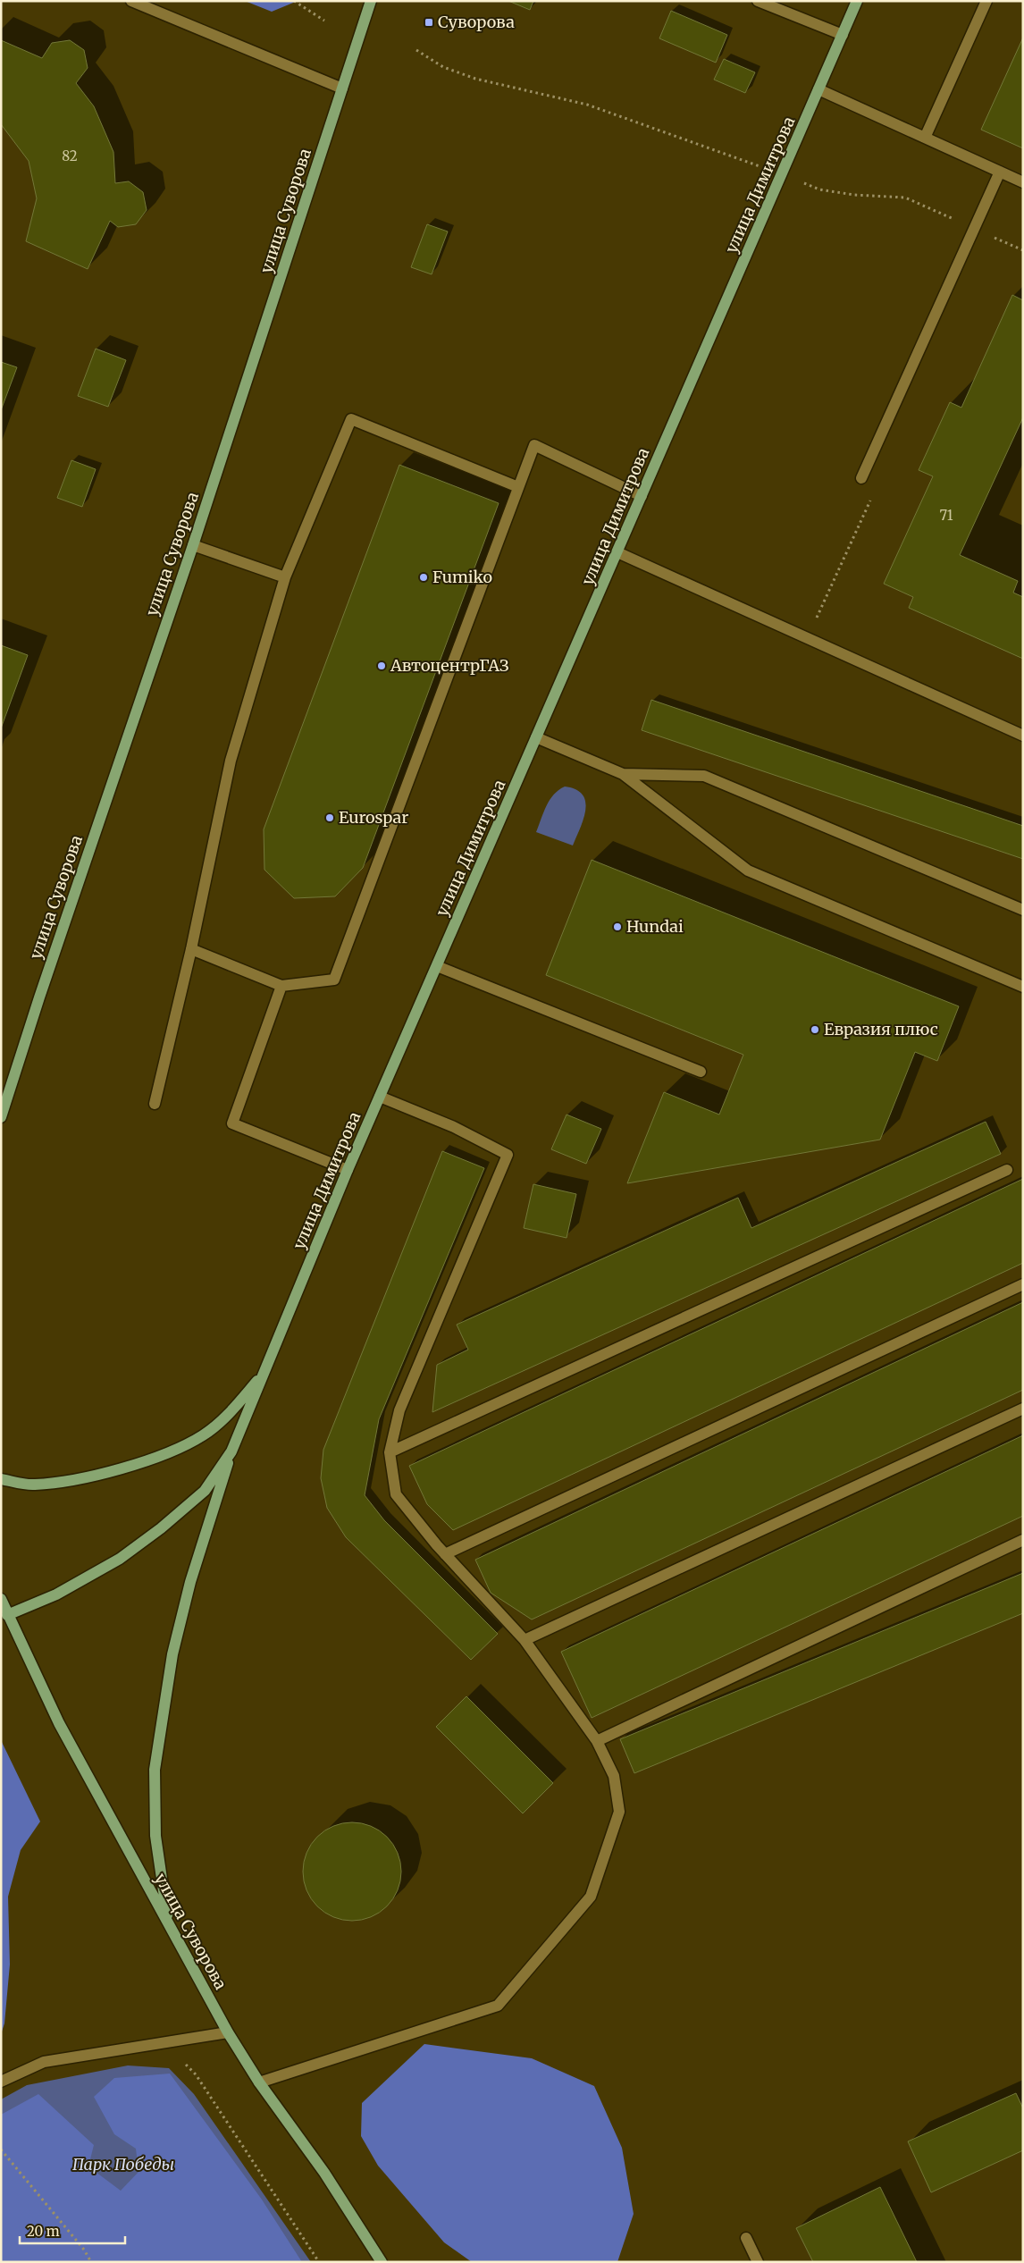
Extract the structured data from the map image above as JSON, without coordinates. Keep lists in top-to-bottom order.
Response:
{
  "streets": {
    "main road": ["улица Димитрова", "улица Суворова"]
  },
  "crossings": [
    ["улица Димитрова", "улица Суворова"]
  ],
  "parks": ["Парк Победы"],
  "places": {
    "transit": ["Суворова"],
    "other": [
      "Fumiko",
      "АвтоцентрГАЗ",
      "Eurospar",
      "Hundai",
      "Евразия плюс"
    ]
  },
  "house_numbers": ["82", "71"],
  "scale_bar": "20 m"
}
